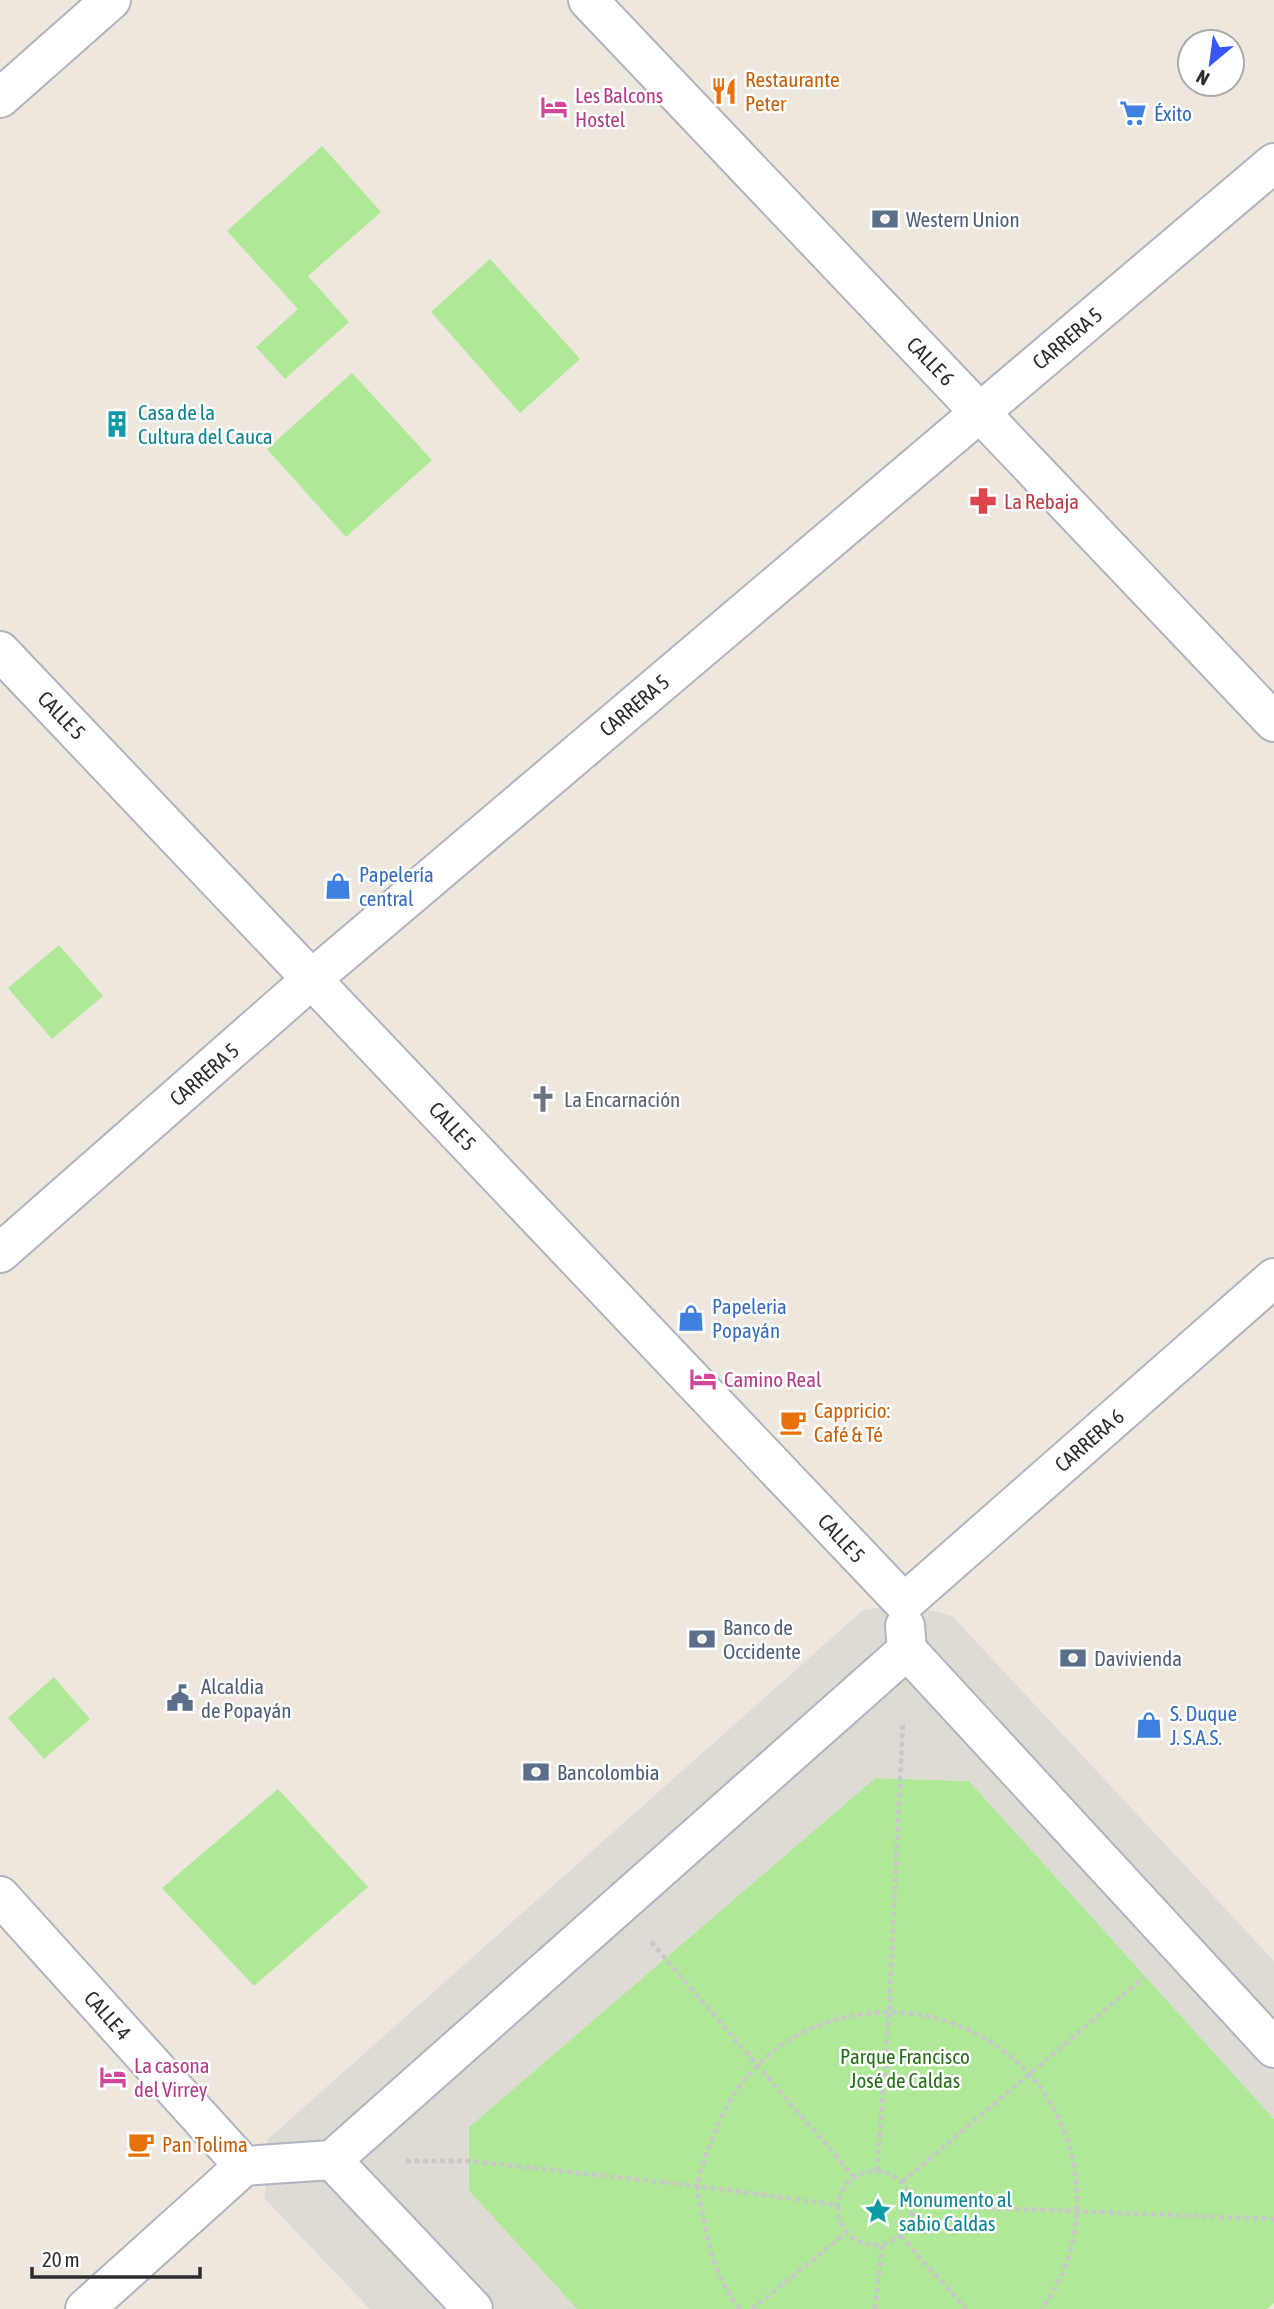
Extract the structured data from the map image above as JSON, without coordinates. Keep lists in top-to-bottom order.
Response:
{
  "streets": {
    "street": [
      "CARRERA 5",
      "CALLE 6",
      "CALLE 5",
      "CARRERA 6",
      "CALLE 4"
    ]
  },
  "crossings": [
    ["CARRERA 5", "CALLE 6"],
    ["CARRERA 5", "CALLE 5"],
    ["CALLE 5", "CARRERA 6"]
  ],
  "parks": ["Parque Francisco José de Caldas"],
  "places": {
    "restaurant": ["Restaurante Peter"],
    "hotel": ["Les Balcons Hostel", "Camino Real", "La casona del Virrey"],
    "supermarket": ["Éxito"],
    "bank": [
      "Western Union",
      "Banco de Occidente",
      "Davivienda",
      "Bancolombia"
    ],
    "building": ["Casa de la Cultura del Cauca"],
    "pharmacy": ["La Rebaja"],
    "shop": ["Papelería central", "Papeleria Popayán", "S. Duque J. S.A.S."],
    "church": ["La Encarnación"],
    "cafe": ["Cappricio: Café & Té", "Pan Tolima"],
    "public building": ["Alcaldia de Popayán"],
    "place": ["Monumento al sabio Caldas"]
  },
  "scale_bar": "20 m",
  "north": "bottom left"
}
